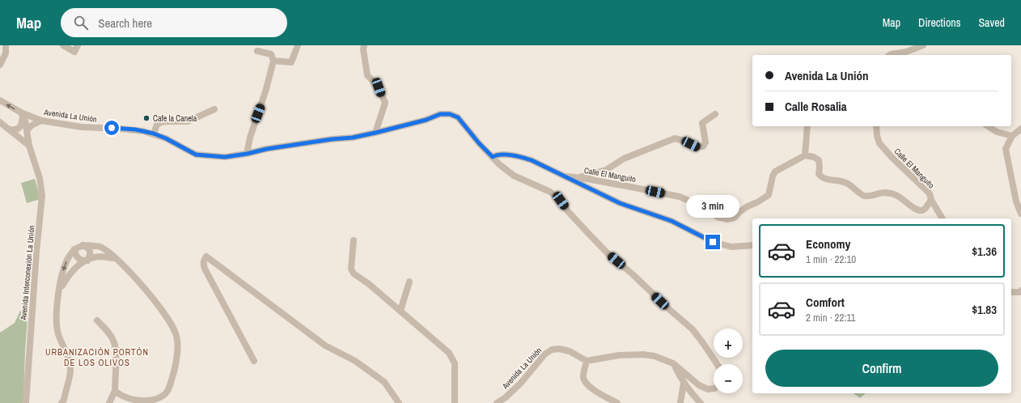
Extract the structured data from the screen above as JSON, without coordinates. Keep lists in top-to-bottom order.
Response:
{
  "streets": {
    "street": ["Avenida La Unión", "Calle El Manguito", "Avenida Interconexión La Unión"]
  },
  "districts": ["URBANIZACIÓN PORTÓN DE LOS OLIVOS"],
  "places": ["Cafe la Canela"],
  "page": {
    "header": "Map",
    "search": "Search here",
    "nav": ["Map", "Directions", "Saved"],
    "banner": ["Avenida La Unión", "Calle Rosalia"],
    "bubble": "3 min",
    "list": [
      {
        "name": "Economy",
        "note": "1 min · 22:10",
        "value": "$1.36"
      },
      {
        "name": "Comfort",
        "note": "2 min · 22:11",
        "value": "$1.83"
      }
    ],
    "map_buttons": ["+", "−"],
    "buttons": "Confirm"
  }
}
